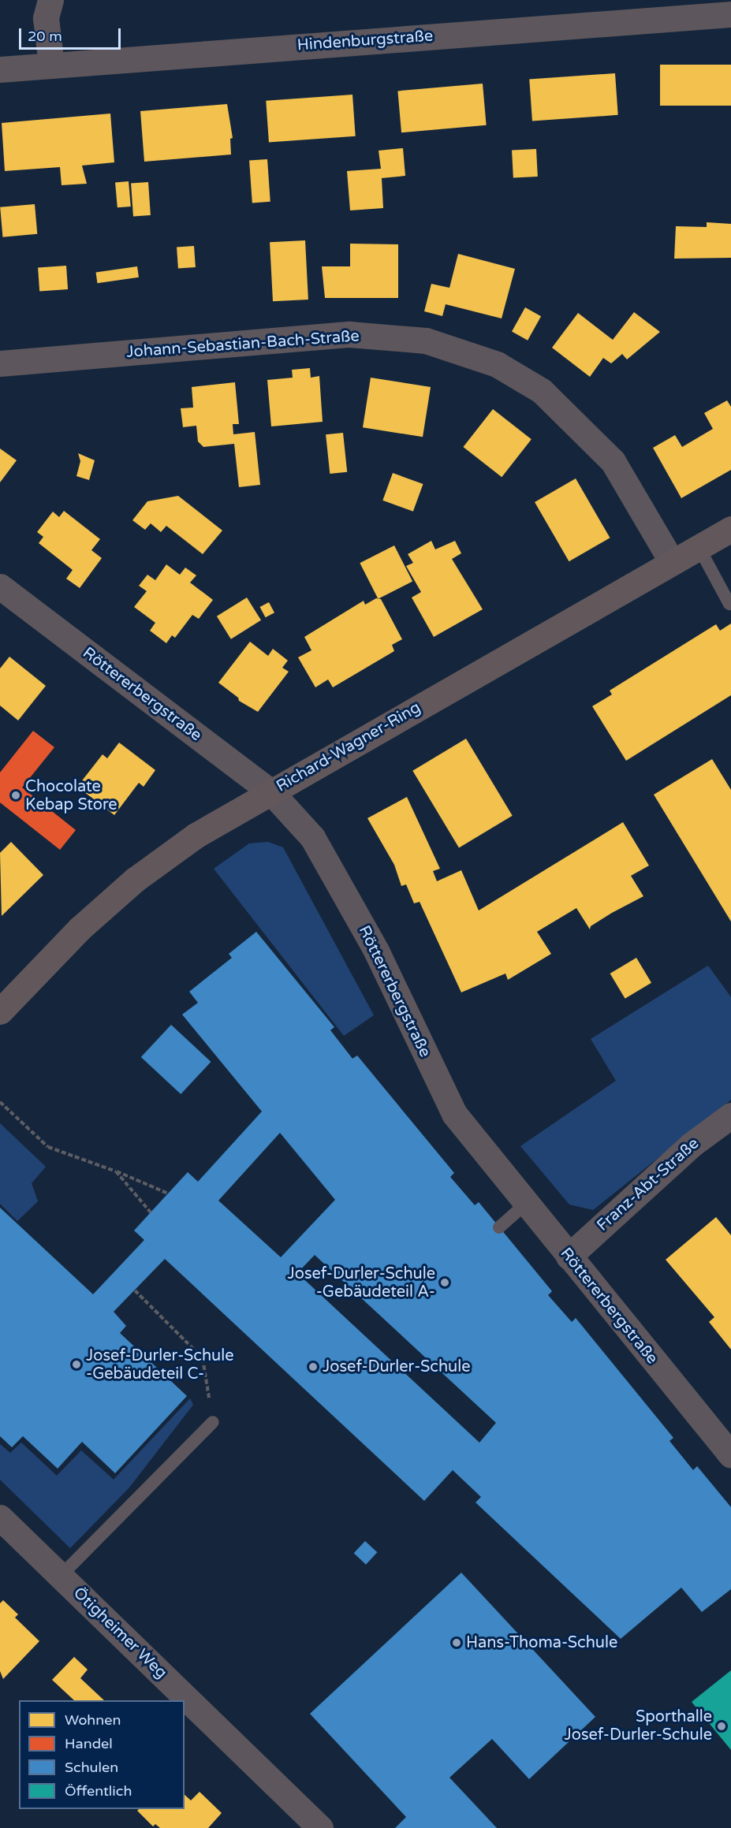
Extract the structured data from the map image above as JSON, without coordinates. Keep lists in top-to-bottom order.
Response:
{
  "streets": {
    "street": [
      "Hindenburgstraße",
      "Johann-Sebastian-Bach-Straße",
      "Röttererbergstraße",
      "Richard-Wagner-Ring",
      "Franz-Abt-Straße",
      "Ötigheimer Weg"
    ]
  },
  "crossings": [
    ["Johann-Sebastian-Bach-Straße", "Richard-Wagner-Ring"],
    ["Röttererbergstraße", "Richard-Wagner-Ring"],
    ["Röttererbergstraße", "Franz-Abt-Straße"]
  ],
  "places": [
    "Chocolate Kebap Store",
    "Josef-Durler-Schule -Gebäudeteil A-",
    "Josef-Durler-Schule -Gebäudeteil C-",
    "Josef-Durler-Schule",
    "Hans-Thoma-Schule",
    "Sporthalle Josef-Durler-Schule"
  ],
  "legend": [
    "Wohnen",
    "Handel",
    "Schulen",
    "Öffentlich"
  ],
  "scale_bar": "20 m"
}
